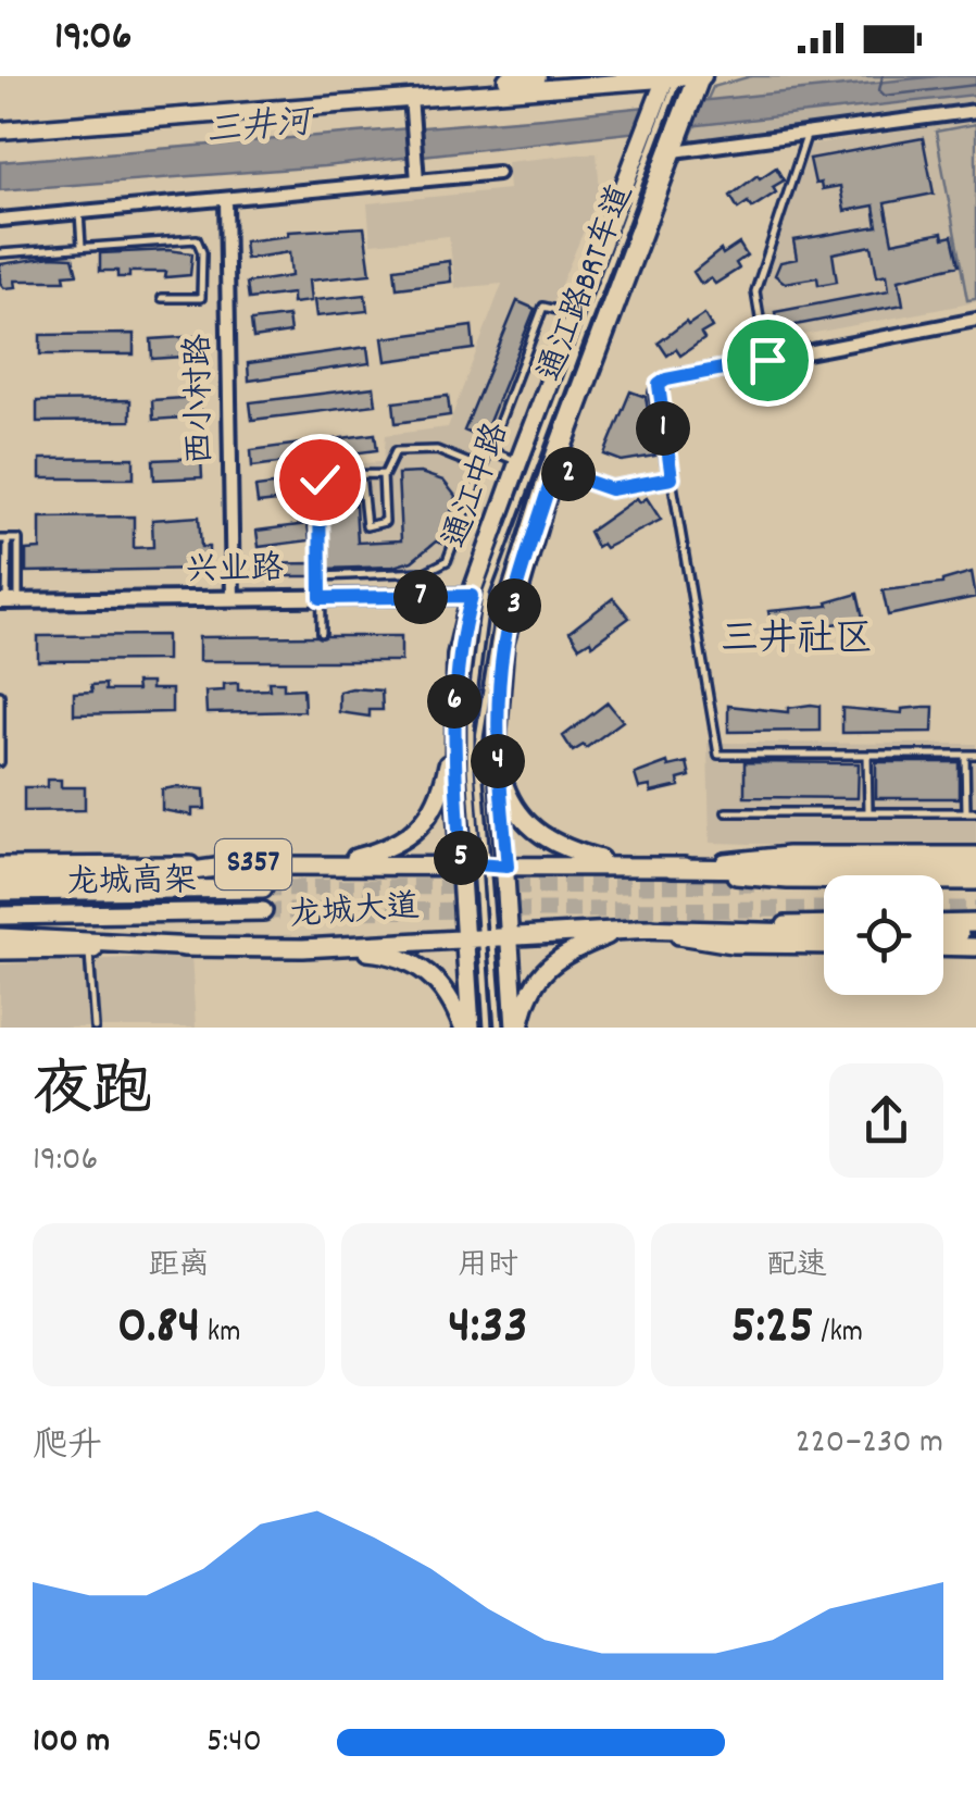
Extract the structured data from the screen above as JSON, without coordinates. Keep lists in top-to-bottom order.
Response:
{
  "streets": {
    "main road": [
      "通江中路",
      "S357",
      "龙城高架",
      "龙城大道"
    ],
    "street": ["西小村路", "兴业路"],
    "lane": ["通江路BRT车道"]
  },
  "crossings": [
    ["通江路BRT车道", "通江中路"],
    ["通江路BRT车道", "龙城大道"],
    ["西小村路", "兴业路"],
    ["通江中路", "兴业路"],
    ["通江中路", "S357"],
    ["通江中路", "龙城大道"],
    ["S357", "龙城大道"]
  ],
  "districts": ["三井社区"],
  "water": ["三井河"],
  "page": {
    "status": "19:06",
    "pins": [
      "1",
      "2",
      "7",
      "3",
      "6",
      "4",
      "5"
    ],
    "heading": ["夜跑", "19:06"],
    "stats": [
      ["距离", "0.84 km"],
      ["用时", "4:33"],
      ["配速", "5:25 /km"]
    ],
    "chart": ["爬升", "220–230 m"],
    "list": [
      {
        "name": "100 m",
        "note": "5:40"
      }
    ]
  }
}
